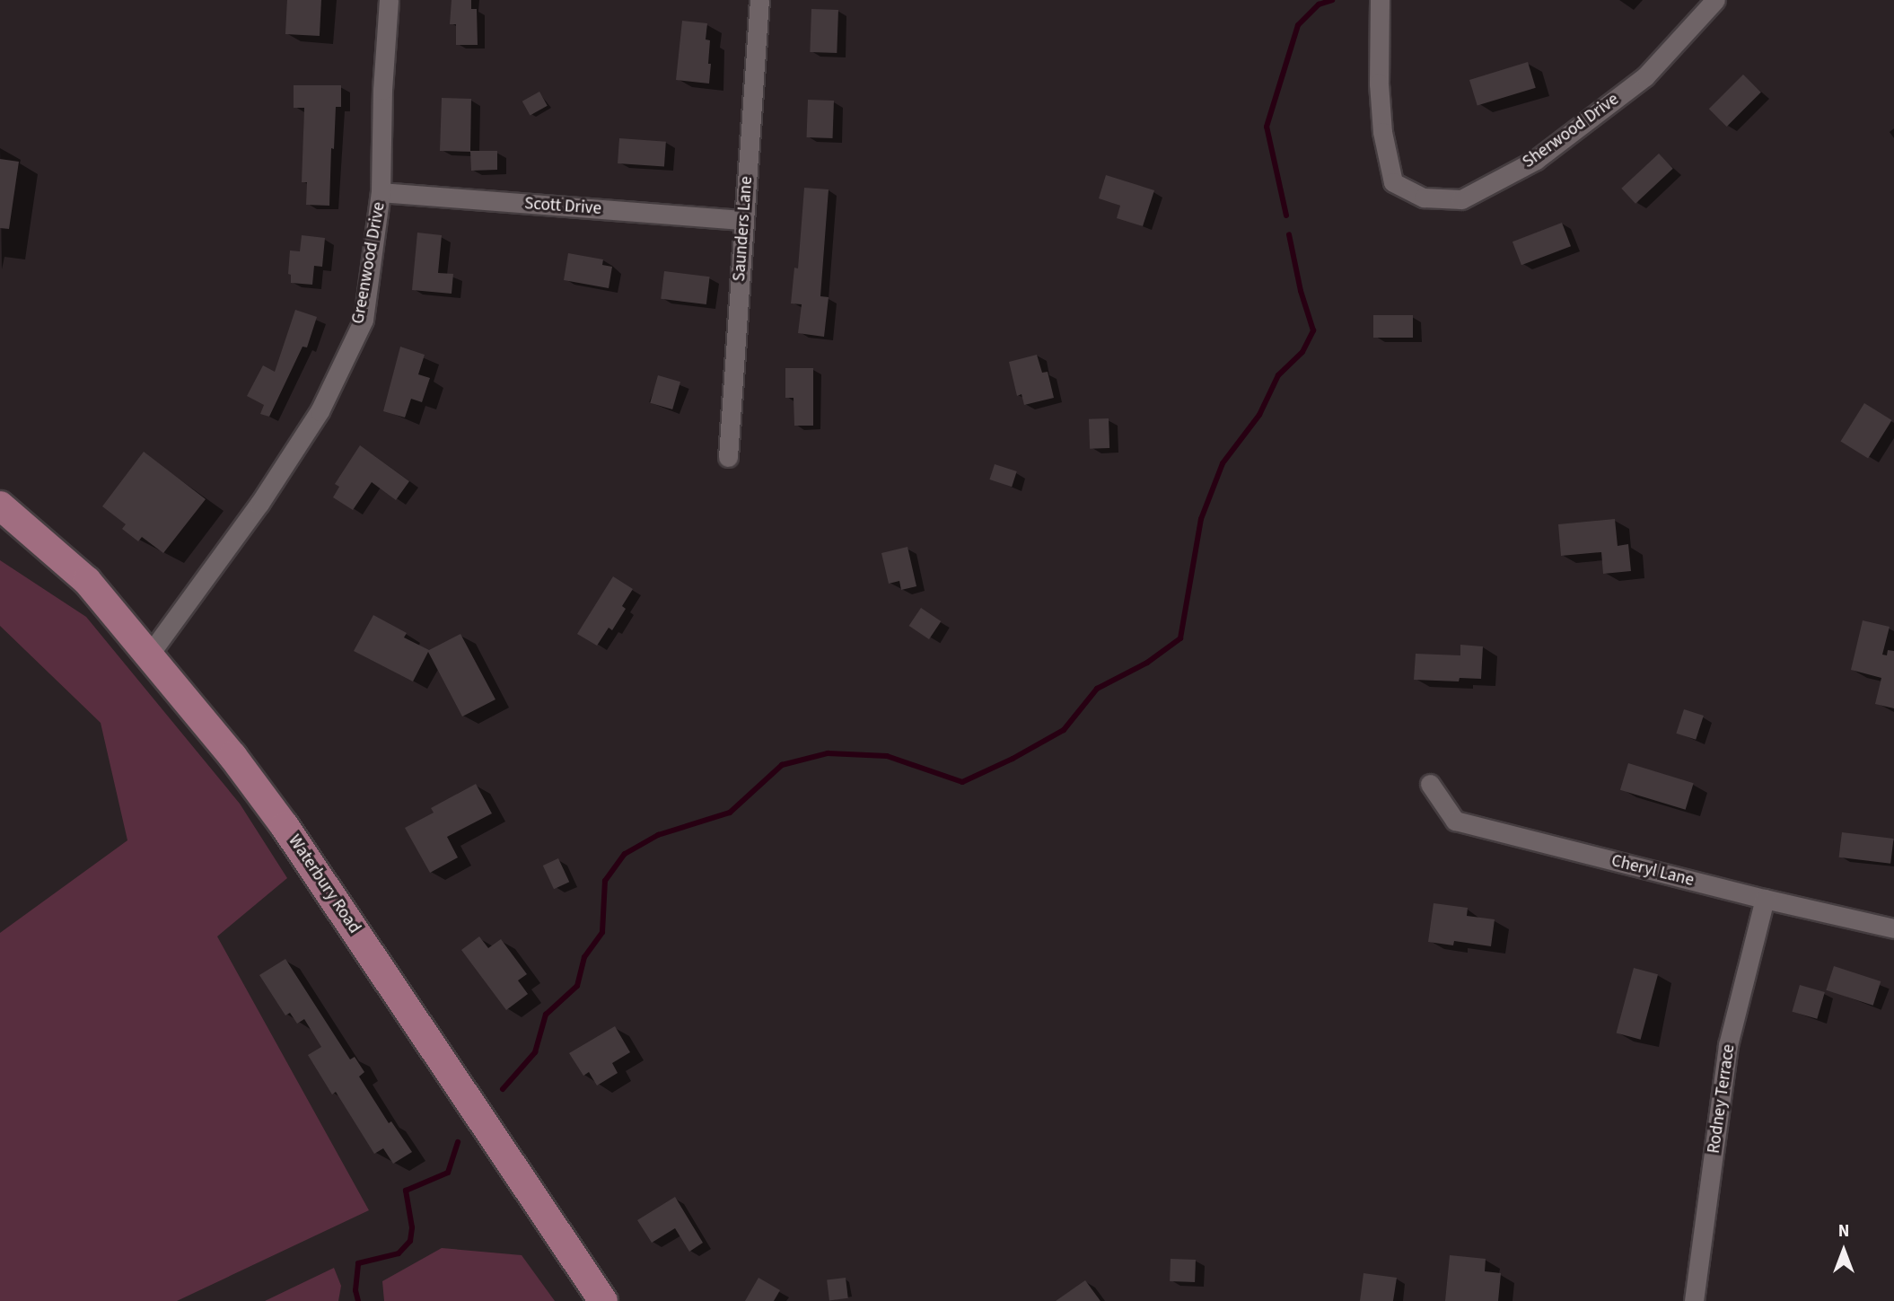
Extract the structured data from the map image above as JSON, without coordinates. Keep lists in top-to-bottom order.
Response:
{
  "streets": {
    "main road": ["Waterbury Road"],
    "street": [
      "Sherwood Drive",
      "Scott Drive",
      "Saunders Lane",
      "Greenwood Drive",
      "Cheryl Lane",
      "Rodney Terrace"
    ]
  },
  "crossings": [
    ["Scott Drive", "Saunders Lane"],
    ["Scott Drive", "Greenwood Drive"],
    ["Greenwood Drive", "Waterbury Road"],
    ["Cheryl Lane", "Rodney Terrace"]
  ],
  "north": "top"
}
